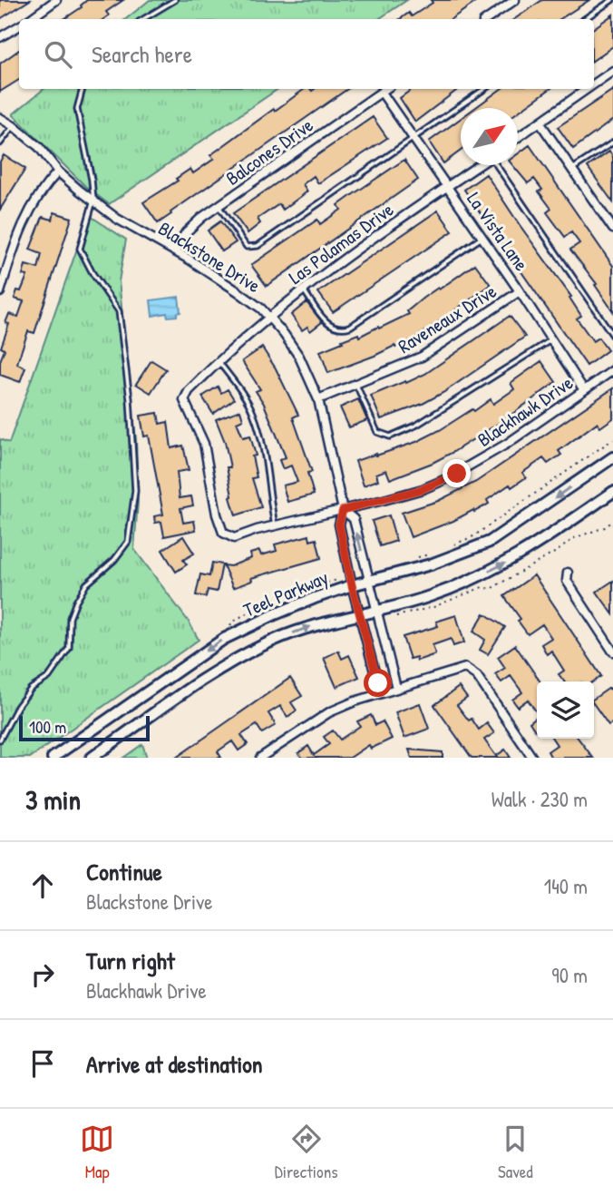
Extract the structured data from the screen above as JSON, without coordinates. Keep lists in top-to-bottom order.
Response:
{
  "streets": {
    "main road": ["Teel Parkway"],
    "street": [
      "Balcones Drive",
      "La Vista Lane",
      "Las Polamas Drive",
      "Blackstone Drive",
      "Raveneaux Drive",
      "Blackhawk Drive"
    ]
  },
  "crossings": [
    ["Balcones Drive", "La Vista Lane"],
    ["Balcones Drive", "Blackstone Drive"],
    ["La Vista Lane", "Las Polamas Drive"],
    ["La Vista Lane", "Raveneaux Drive"],
    ["La Vista Lane", "Blackhawk Drive"],
    ["Las Polamas Drive", "Blackstone Drive"],
    ["Las Polamas Drive", "Blackhawk Drive"],
    ["Blackstone Drive", "Raveneaux Drive"],
    ["Blackstone Drive", "Blackhawk Drive"],
    ["Blackstone Drive", "Teel Parkway"]
  ],
  "scale_bar": "100 m",
  "north": "top right",
  "page": {
    "search": "Search here",
    "scale": "100 m",
    "heading": ["3 min", "Walk · 230 m"],
    "list": [
      ["Continue", "Blackstone Drive", "140 m"],
      ["Turn right", "Blackhawk Drive", "90 m"],
      "Arrive at destination"
    ],
    "nav": ["Map", "Directions", "Saved"]
  }
}
